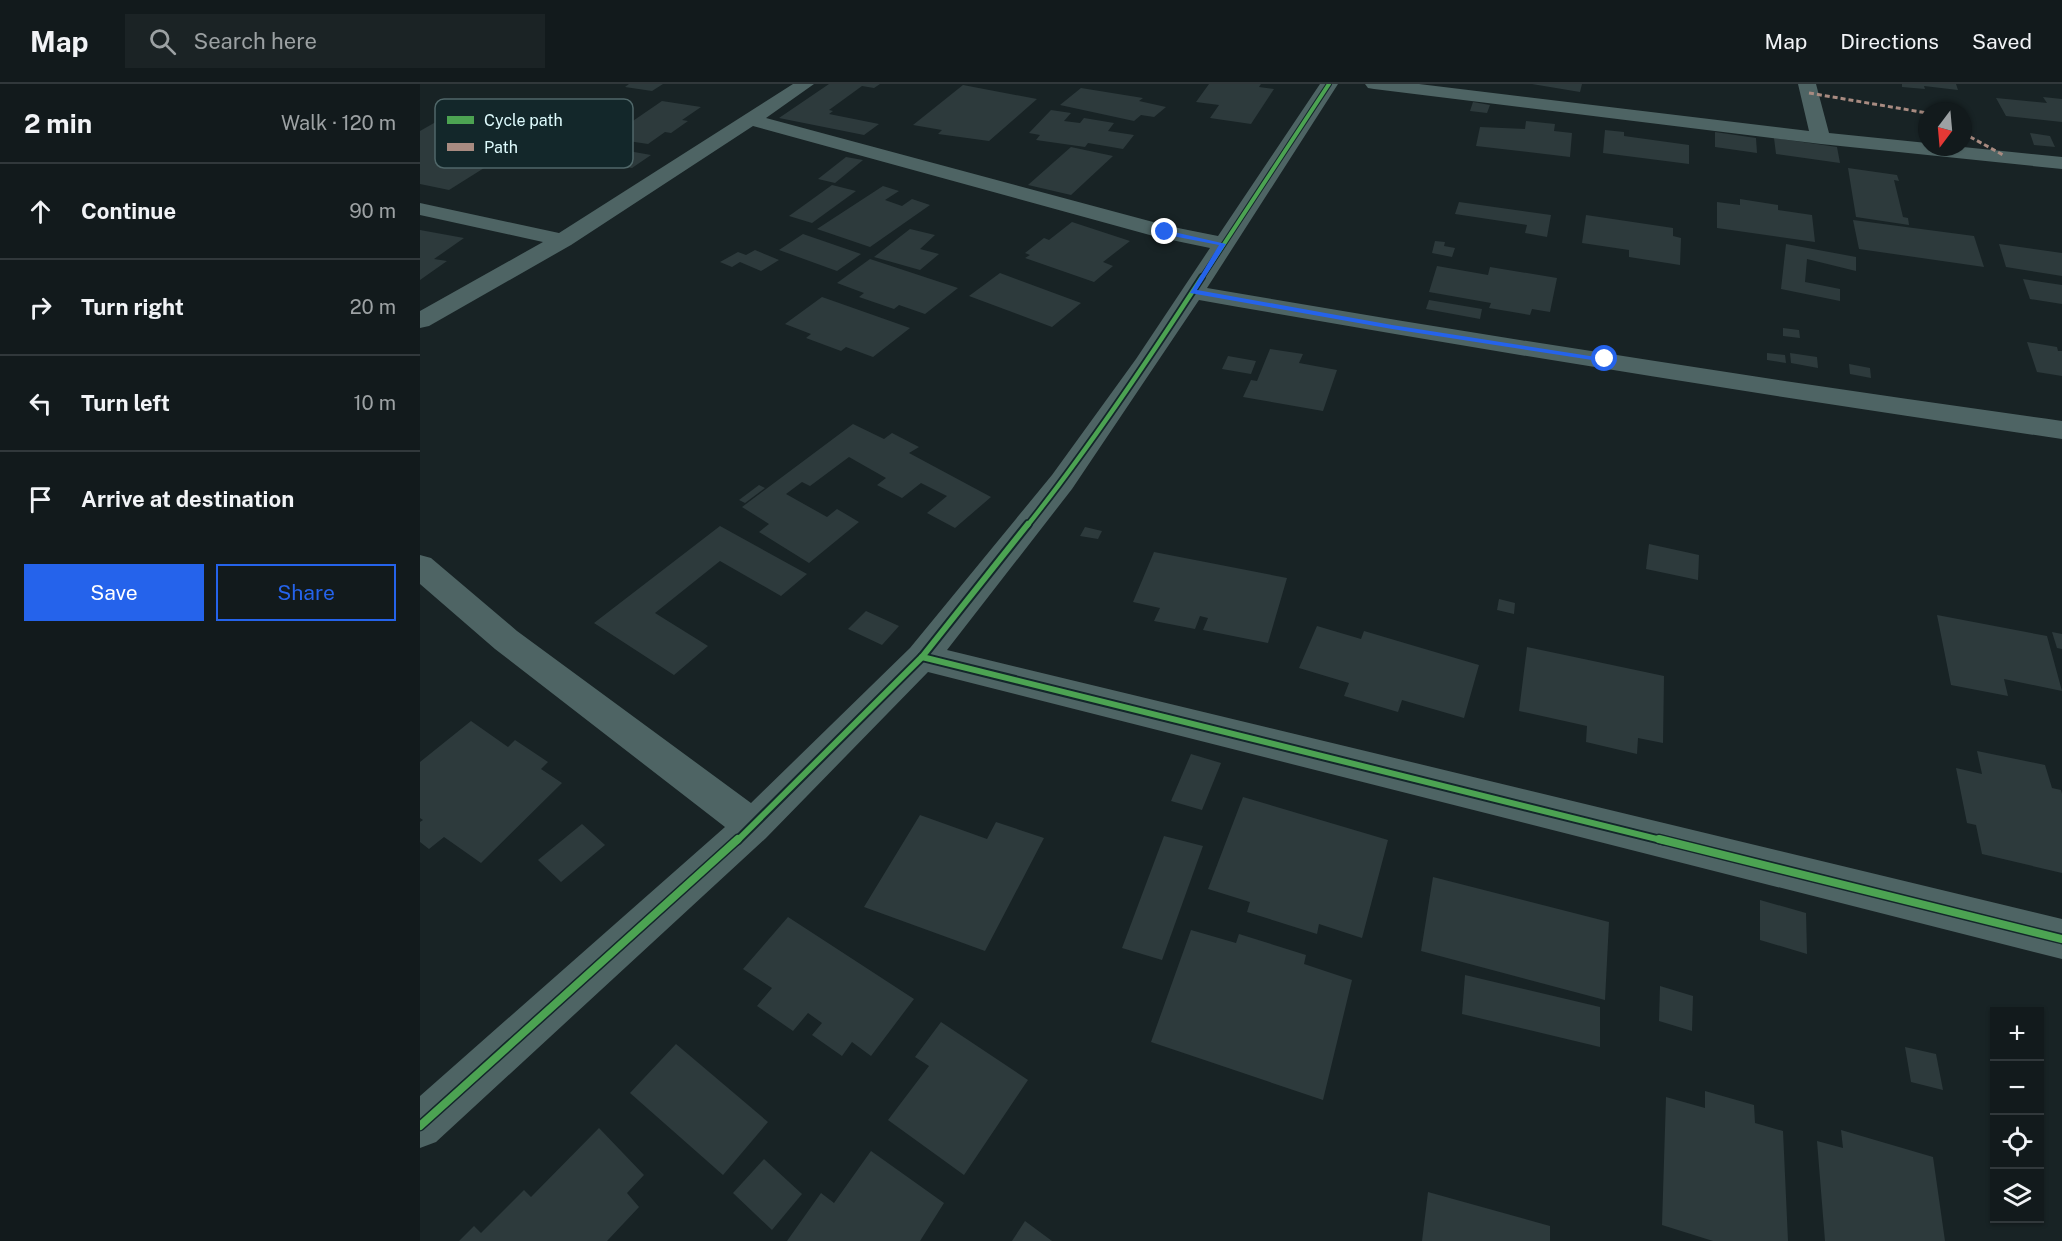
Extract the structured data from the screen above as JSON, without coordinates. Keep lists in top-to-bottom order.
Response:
{
  "legend": ["Cycle path", "Path"],
  "north": "bottom",
  "page": {
    "header": "Map",
    "search": "Search here",
    "nav": ["Map", "Directions", "Saved"],
    "heading": ["2 min", "Walk · 120 m"],
    "list": [
      ["Continue", "90 m"],
      ["Turn right", "20 m"],
      ["Turn left", "10 m"],
      "Arrive at destination"
    ],
    "buttons": ["Save", "Share"],
    "map_buttons": ["+", "−"]
  }
}
